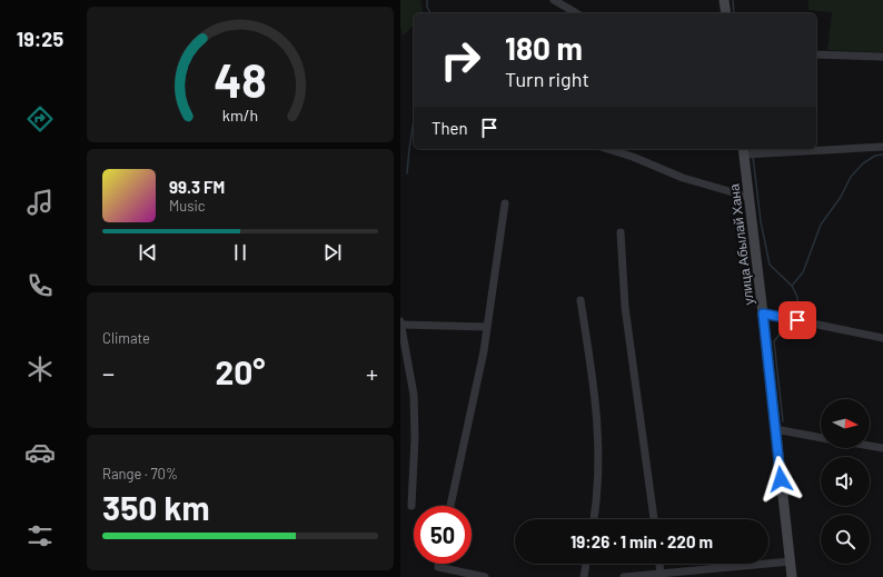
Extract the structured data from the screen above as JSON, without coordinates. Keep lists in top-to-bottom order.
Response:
{
  "streets": {
    "main road": ["улица Абылай Хана"]
  },
  "north": "right",
  "page": {
    "tabs": "19:25",
    "turn": ["180 m", "Turn right"],
    "then": "Then",
    "song": ["99.3 FM", "Music"],
    "tile": [
      "Climate",
      ["Range · 70%", "350 km"]
    ],
    "heat": ["−", "20°", "+"],
    "limit": "50",
    "trip": "19:26 · 1 min · 220 m",
    "gauge": ["48", "km/h"]
  }
}
